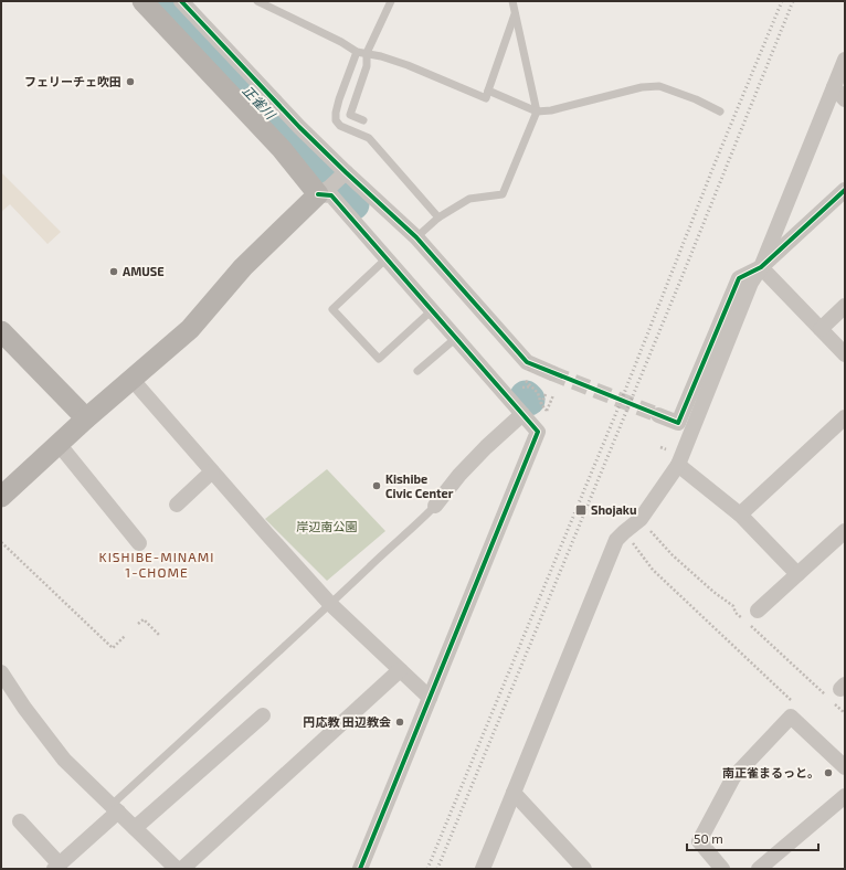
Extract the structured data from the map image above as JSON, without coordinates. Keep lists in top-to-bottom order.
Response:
{
  "districts": ["KISHIBE-MINAMI 1-CHOME"],
  "water": ["正雀川"],
  "parks": ["岸辺南公園"],
  "places": {
    "other": [
      "フェリーチェ吹田",
      "AMUSE",
      "Kishibe Civic Center",
      "円応教 田辺教会",
      "南正雀まるっと。"
    ],
    "transit": ["Shojaku"]
  },
  "scale_bar": "50 m"
}
